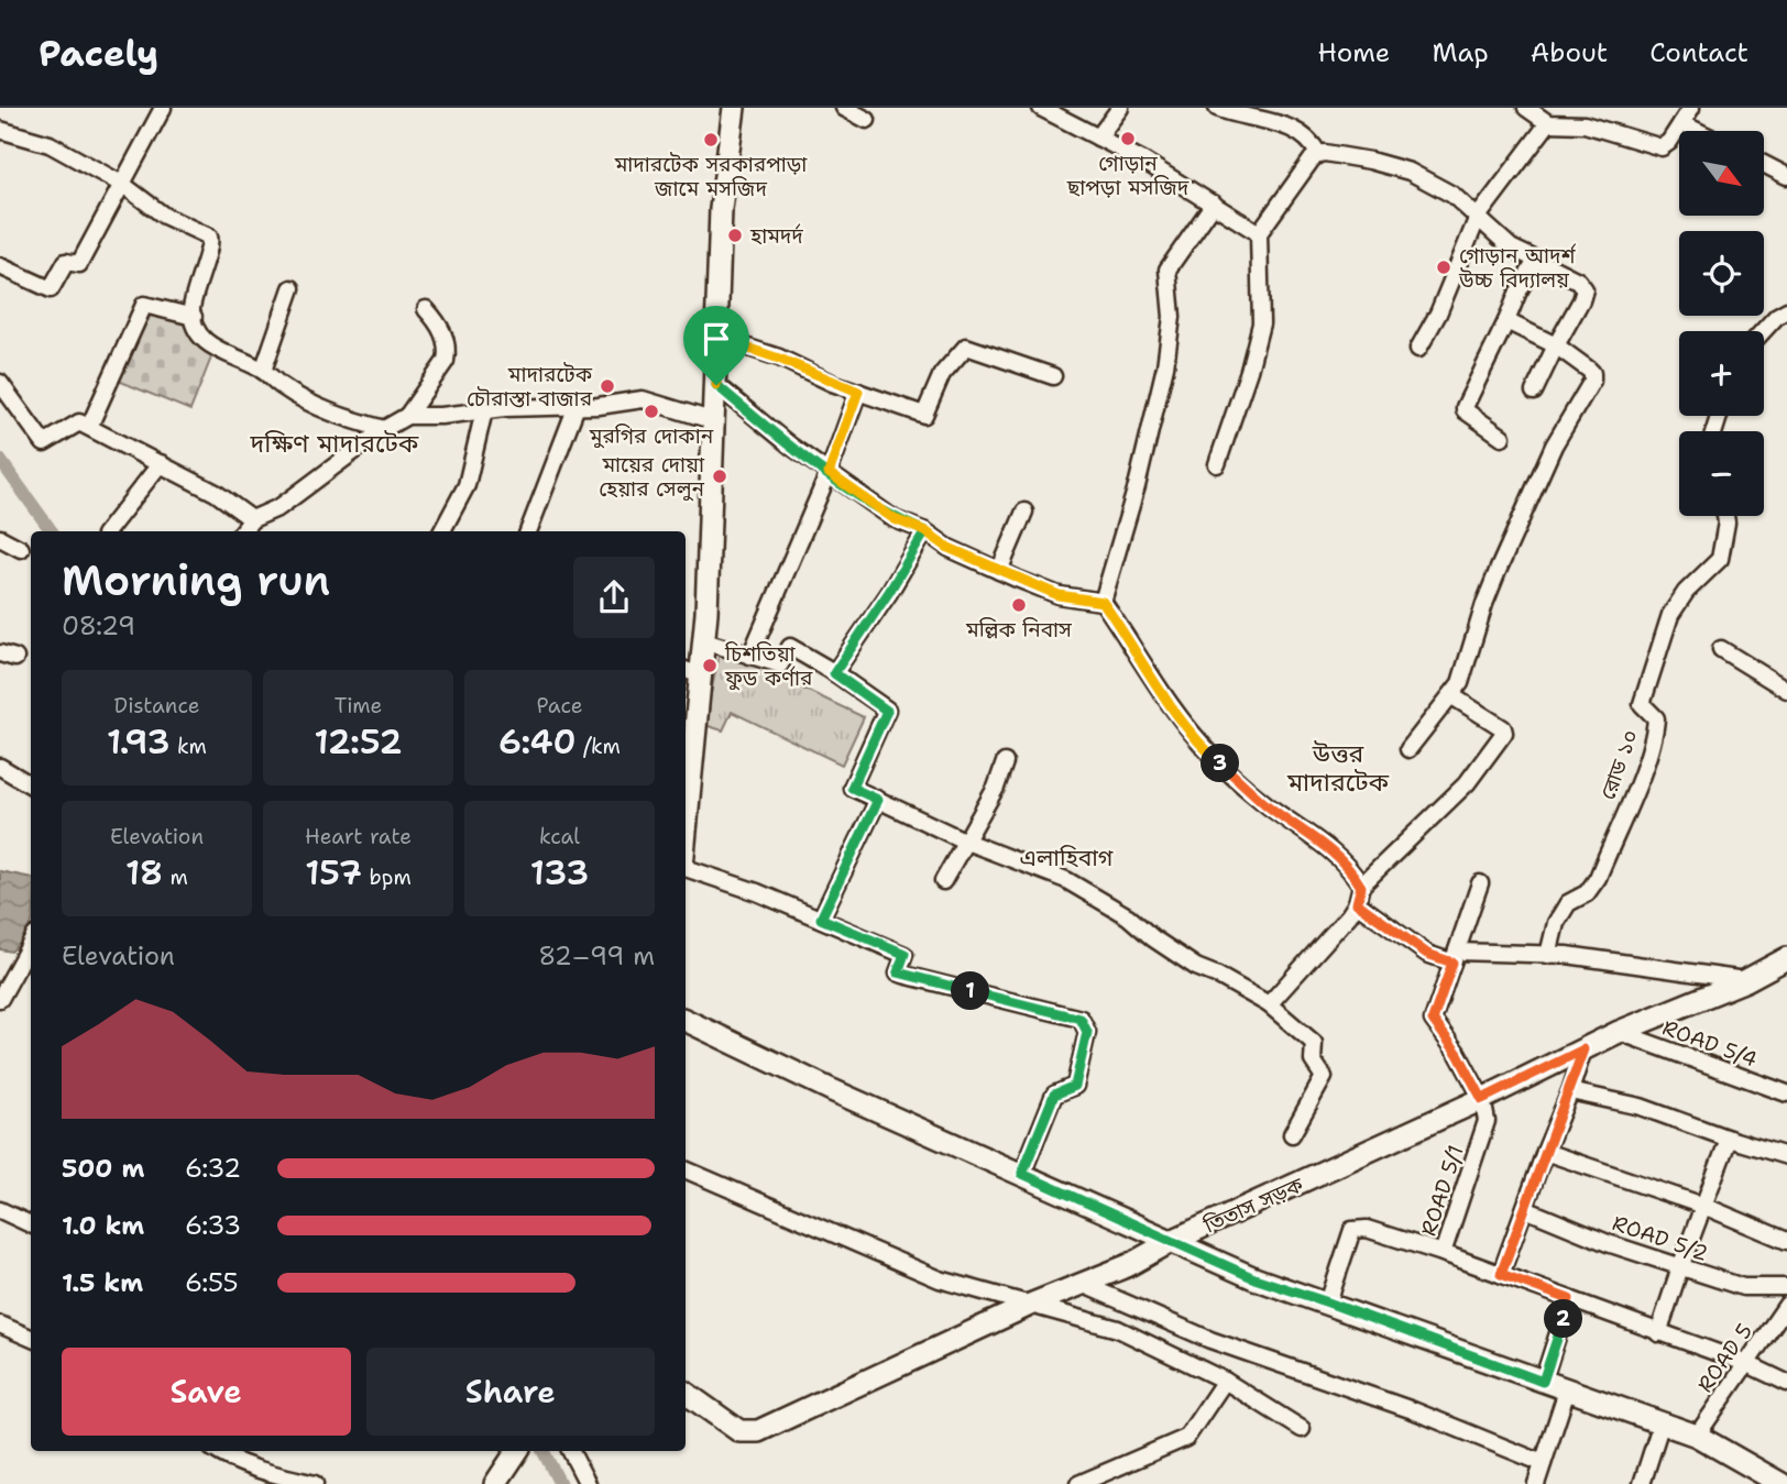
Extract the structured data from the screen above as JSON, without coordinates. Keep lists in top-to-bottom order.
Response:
{
  "streets": {
    "street": [
      "রোড ১০",
      "ROAD 5/4",
      "ROAD 5/1",
      "তিতাস সড়ক",
      "ROAD 5/2",
      "ROAD 5"
    ]
  },
  "crossings": [
    ["ROAD 5/4", "তিতাস সড়ক"],
    ["ROAD 5/1", "তিতাস সড়ক"],
    ["ROAD 5/1", "ROAD 5"]
  ],
  "districts": ["দক্ষিণ মাদারটেক", "উত্তর মাদারটেক", "এলাহিবাগ"],
  "places": [
    "গোড়ান ছাপড়া মসজিদ",
    "মাদারটেক সরকারপাড়া জামে মসজিদ",
    "হামদর্দ",
    "গোড়ান আদর্শ উচ্চ বিদ্যালয়",
    "মাদারটেক চৌরাস্তা বাজার",
    "মুরগির দোকান",
    "মায়ের দোয়া হেয়ার সেলুন",
    "মল্লিক নিবাস",
    "চিশতিয়া ফুড কর্ণার"
  ],
  "north": "bottom right",
  "page": {
    "header": "Pacely",
    "nav": [
      "Home",
      "Map",
      "About",
      "Contact"
    ],
    "map_buttons": ["+", "−"],
    "heading": ["Morning run", "08:29"],
    "stats": [
      ["Distance", "1.93 km"],
      ["Time", "12:52"],
      ["Pace", "6:40 /km"],
      ["Elevation", "18 m"],
      ["Heart rate", "157 bpm"],
      ["kcal", "133"]
    ],
    "pins": ["3", "1", "2"],
    "chart": ["Elevation", "82–99 m"],
    "list": [
      {
        "name": "500 m",
        "note": "6:32"
      },
      {
        "name": "1.0 km",
        "note": "6:33"
      },
      {
        "name": "1.5 km",
        "note": "6:55"
      }
    ],
    "buttons": ["Save", "Share"]
  }
}
